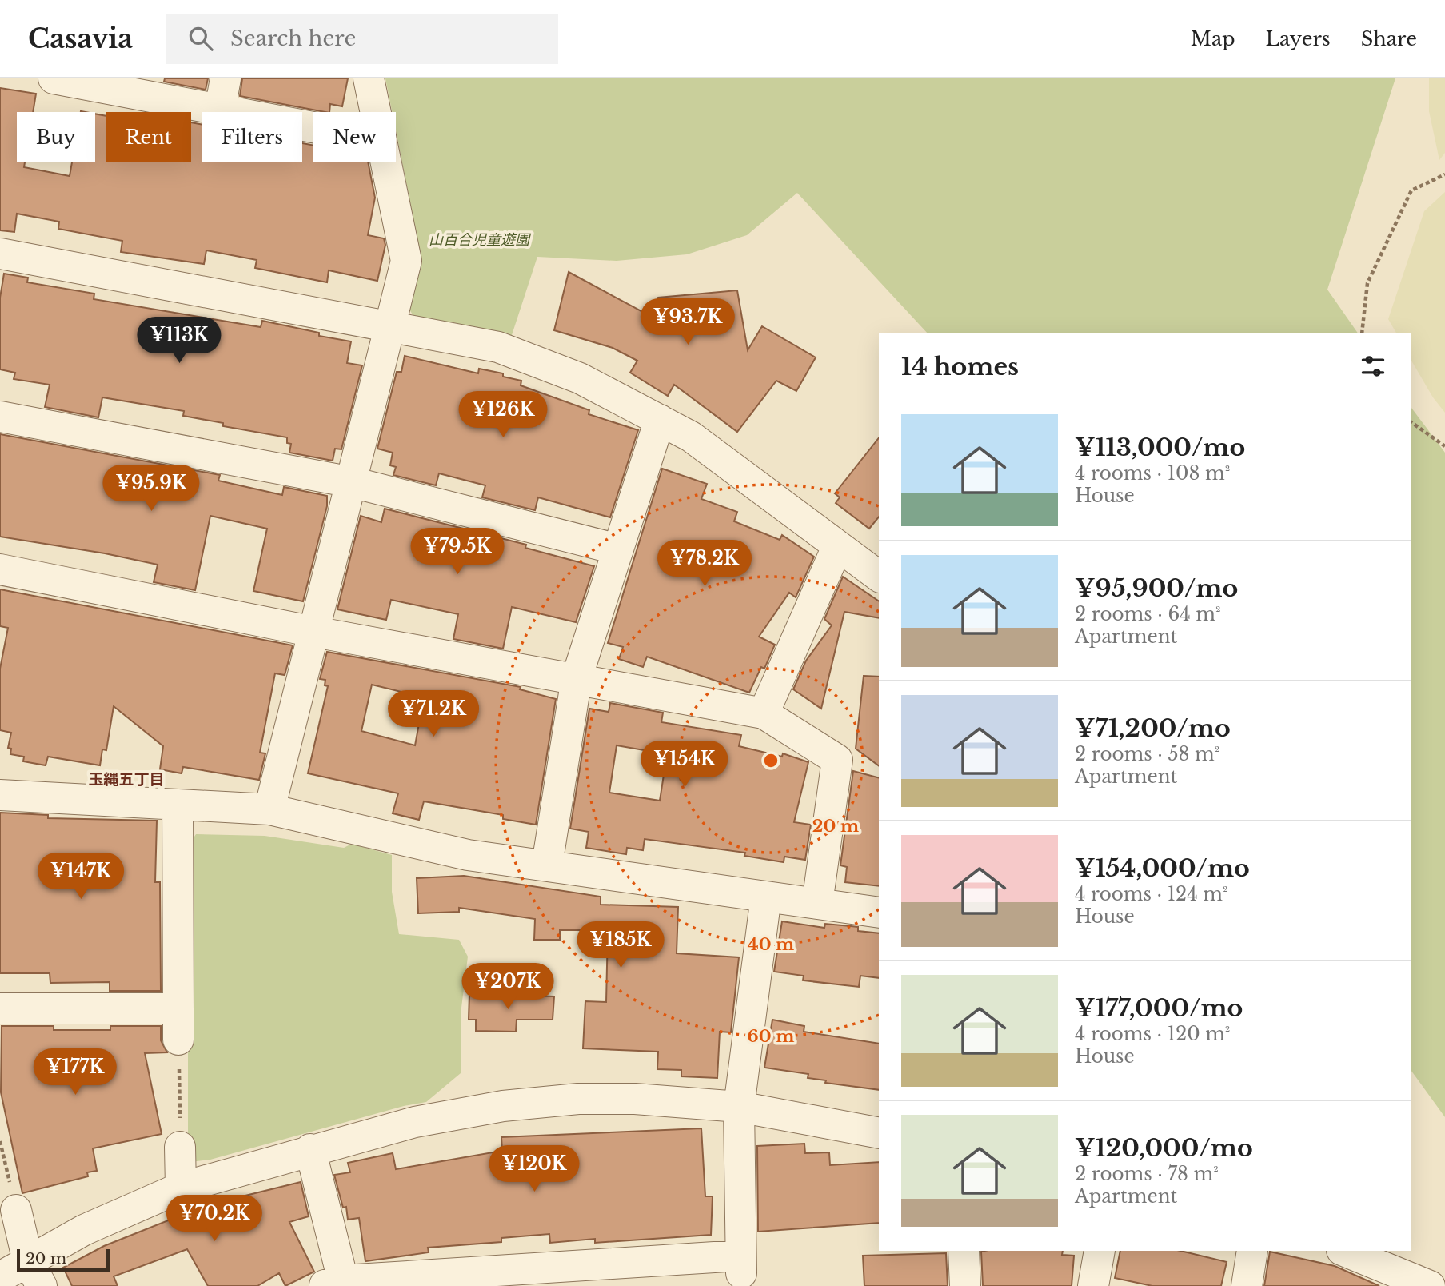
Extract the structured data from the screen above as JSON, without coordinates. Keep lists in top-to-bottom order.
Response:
{
  "districts": ["玉縄五丁目"],
  "parks": ["山百合児童遊園"],
  "scale_bar": "20 m",
  "page": {
    "header": "Casavia",
    "search": "Search here",
    "nav": ["Map", "Layers", "Share"],
    "chip": [
      "Buy",
      "Rent",
      "Filters",
      "New"
    ],
    "price": [
      "¥93.7K",
      "¥113K",
      "¥126K",
      "¥95.9K",
      "¥79.5K",
      "¥78.2K",
      "¥71.2K",
      "¥154K",
      "¥147K",
      "¥185K",
      "¥207K",
      "¥177K",
      "¥120K",
      "¥70.2K"
    ],
    "heading": "14 homes",
    "list": [
      {
        "name": "¥113,000/mo",
        "note": "4 rooms · 108 m² · House"
      },
      {
        "name": "¥95,900/mo",
        "note": "2 rooms · 64 m² · Apartment"
      },
      {
        "name": "¥71,200/mo",
        "note": "2 rooms · 58 m² · Apartment"
      },
      {
        "name": "¥154,000/mo",
        "note": "4 rooms · 124 m² · House"
      },
      {
        "name": "¥177,000/mo",
        "note": "4 rooms · 120 m² · House"
      },
      {
        "name": "¥120,000/mo",
        "note": "2 rooms · 78 m² · Apartment"
      }
    ],
    "scale": "20 m"
  },
  "rings": ["20 m", "40 m", "60 m"]
}
